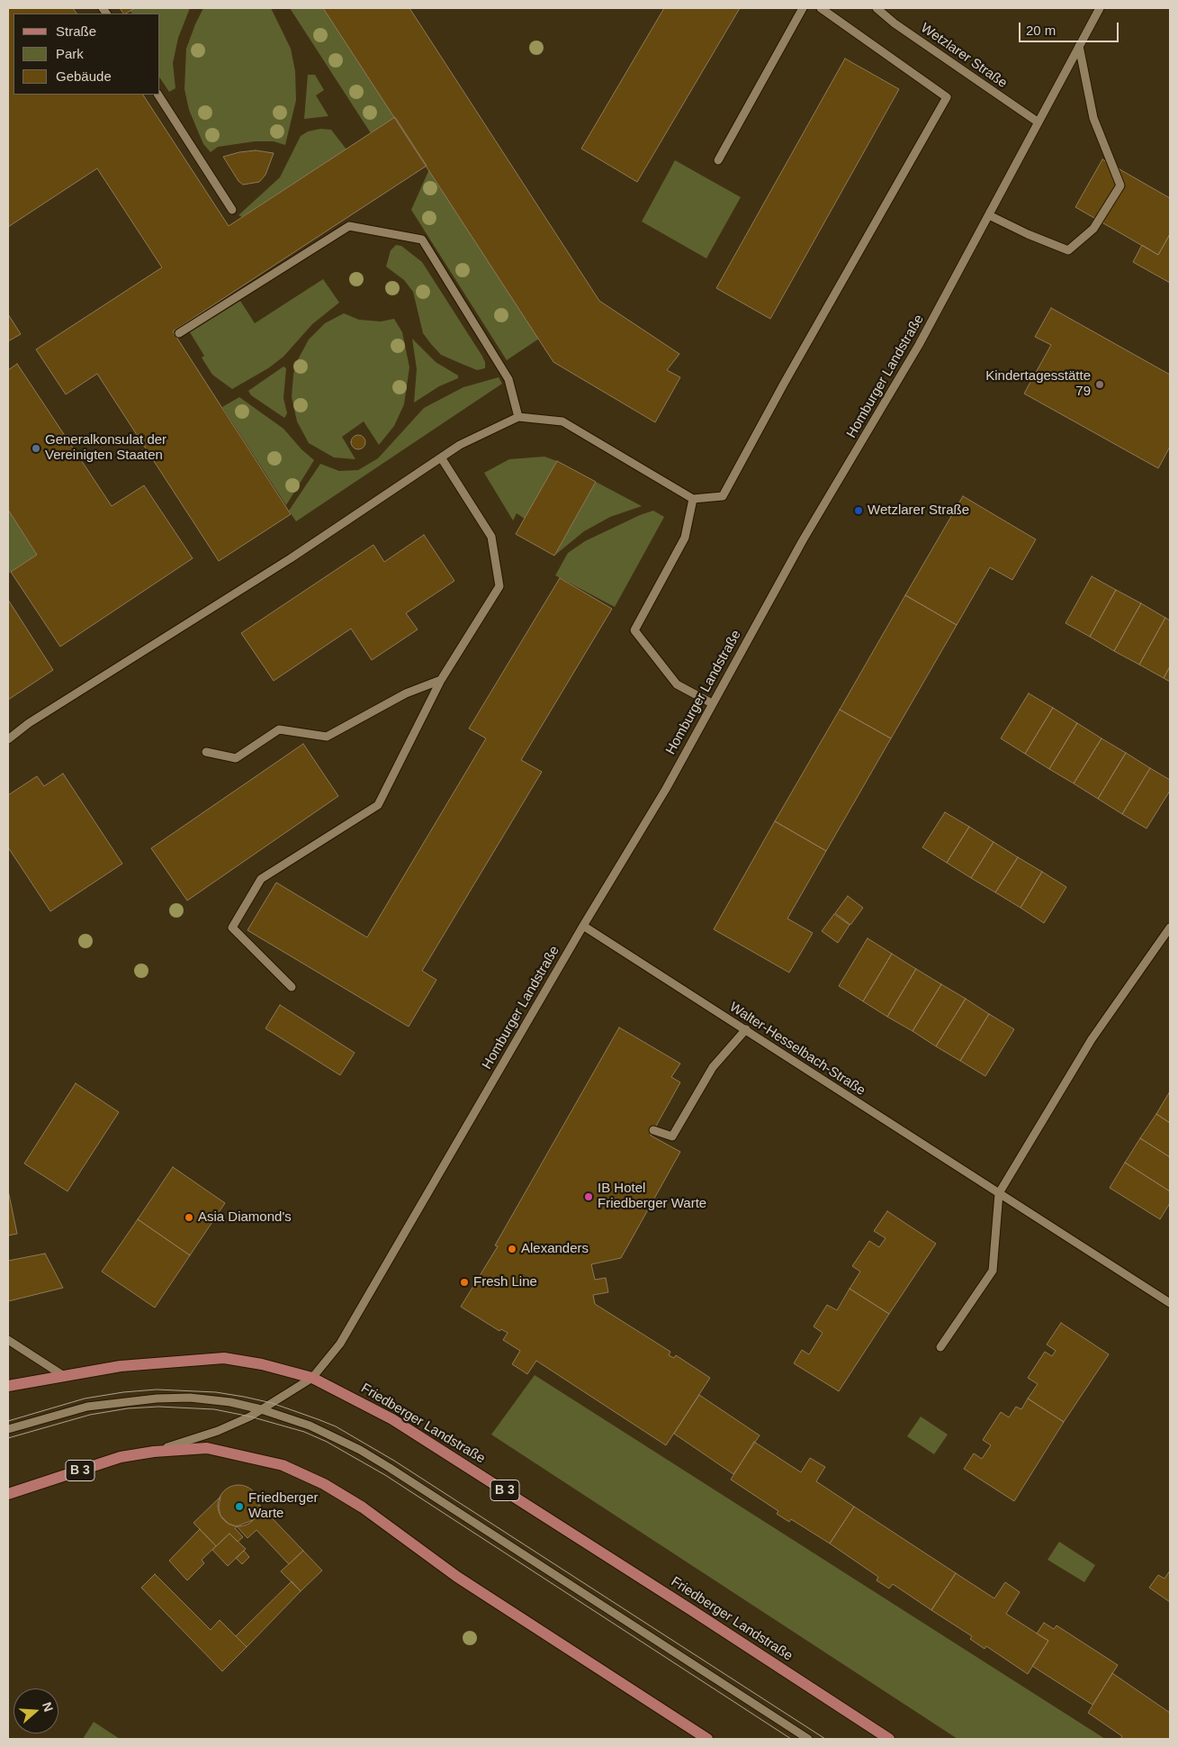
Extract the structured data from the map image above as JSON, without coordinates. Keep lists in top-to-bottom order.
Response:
{
  "streets": {
    "main road": ["Friedberger Landstraße", "B 3"],
    "street": ["Wetzlarer Straße", "Homburger Landstraße", "Walter-Hesselbach-Straße"]
  },
  "crossings": [
    ["Wetzlarer Straße", "Homburger Landstraße"],
    ["Homburger Landstraße", "Walter-Hesselbach-Straße"],
    ["Homburger Landstraße", "Friedberger Landstraße"],
    ["Homburger Landstraße", "B 3"]
  ],
  "places": [
    "Kindertagesstätte 79",
    "Generalkonsulat der Vereinigten Staaten",
    "Wetzlarer Straße",
    "IB Hotel Friedberger Warte",
    "Asia Diamond's",
    "Alexanders",
    "Fresh Line",
    "Friedberger Warte"
  ],
  "legend": ["Straße", "Park", "Gebäude"],
  "scale_bar": "20 m",
  "north": "right"
}
